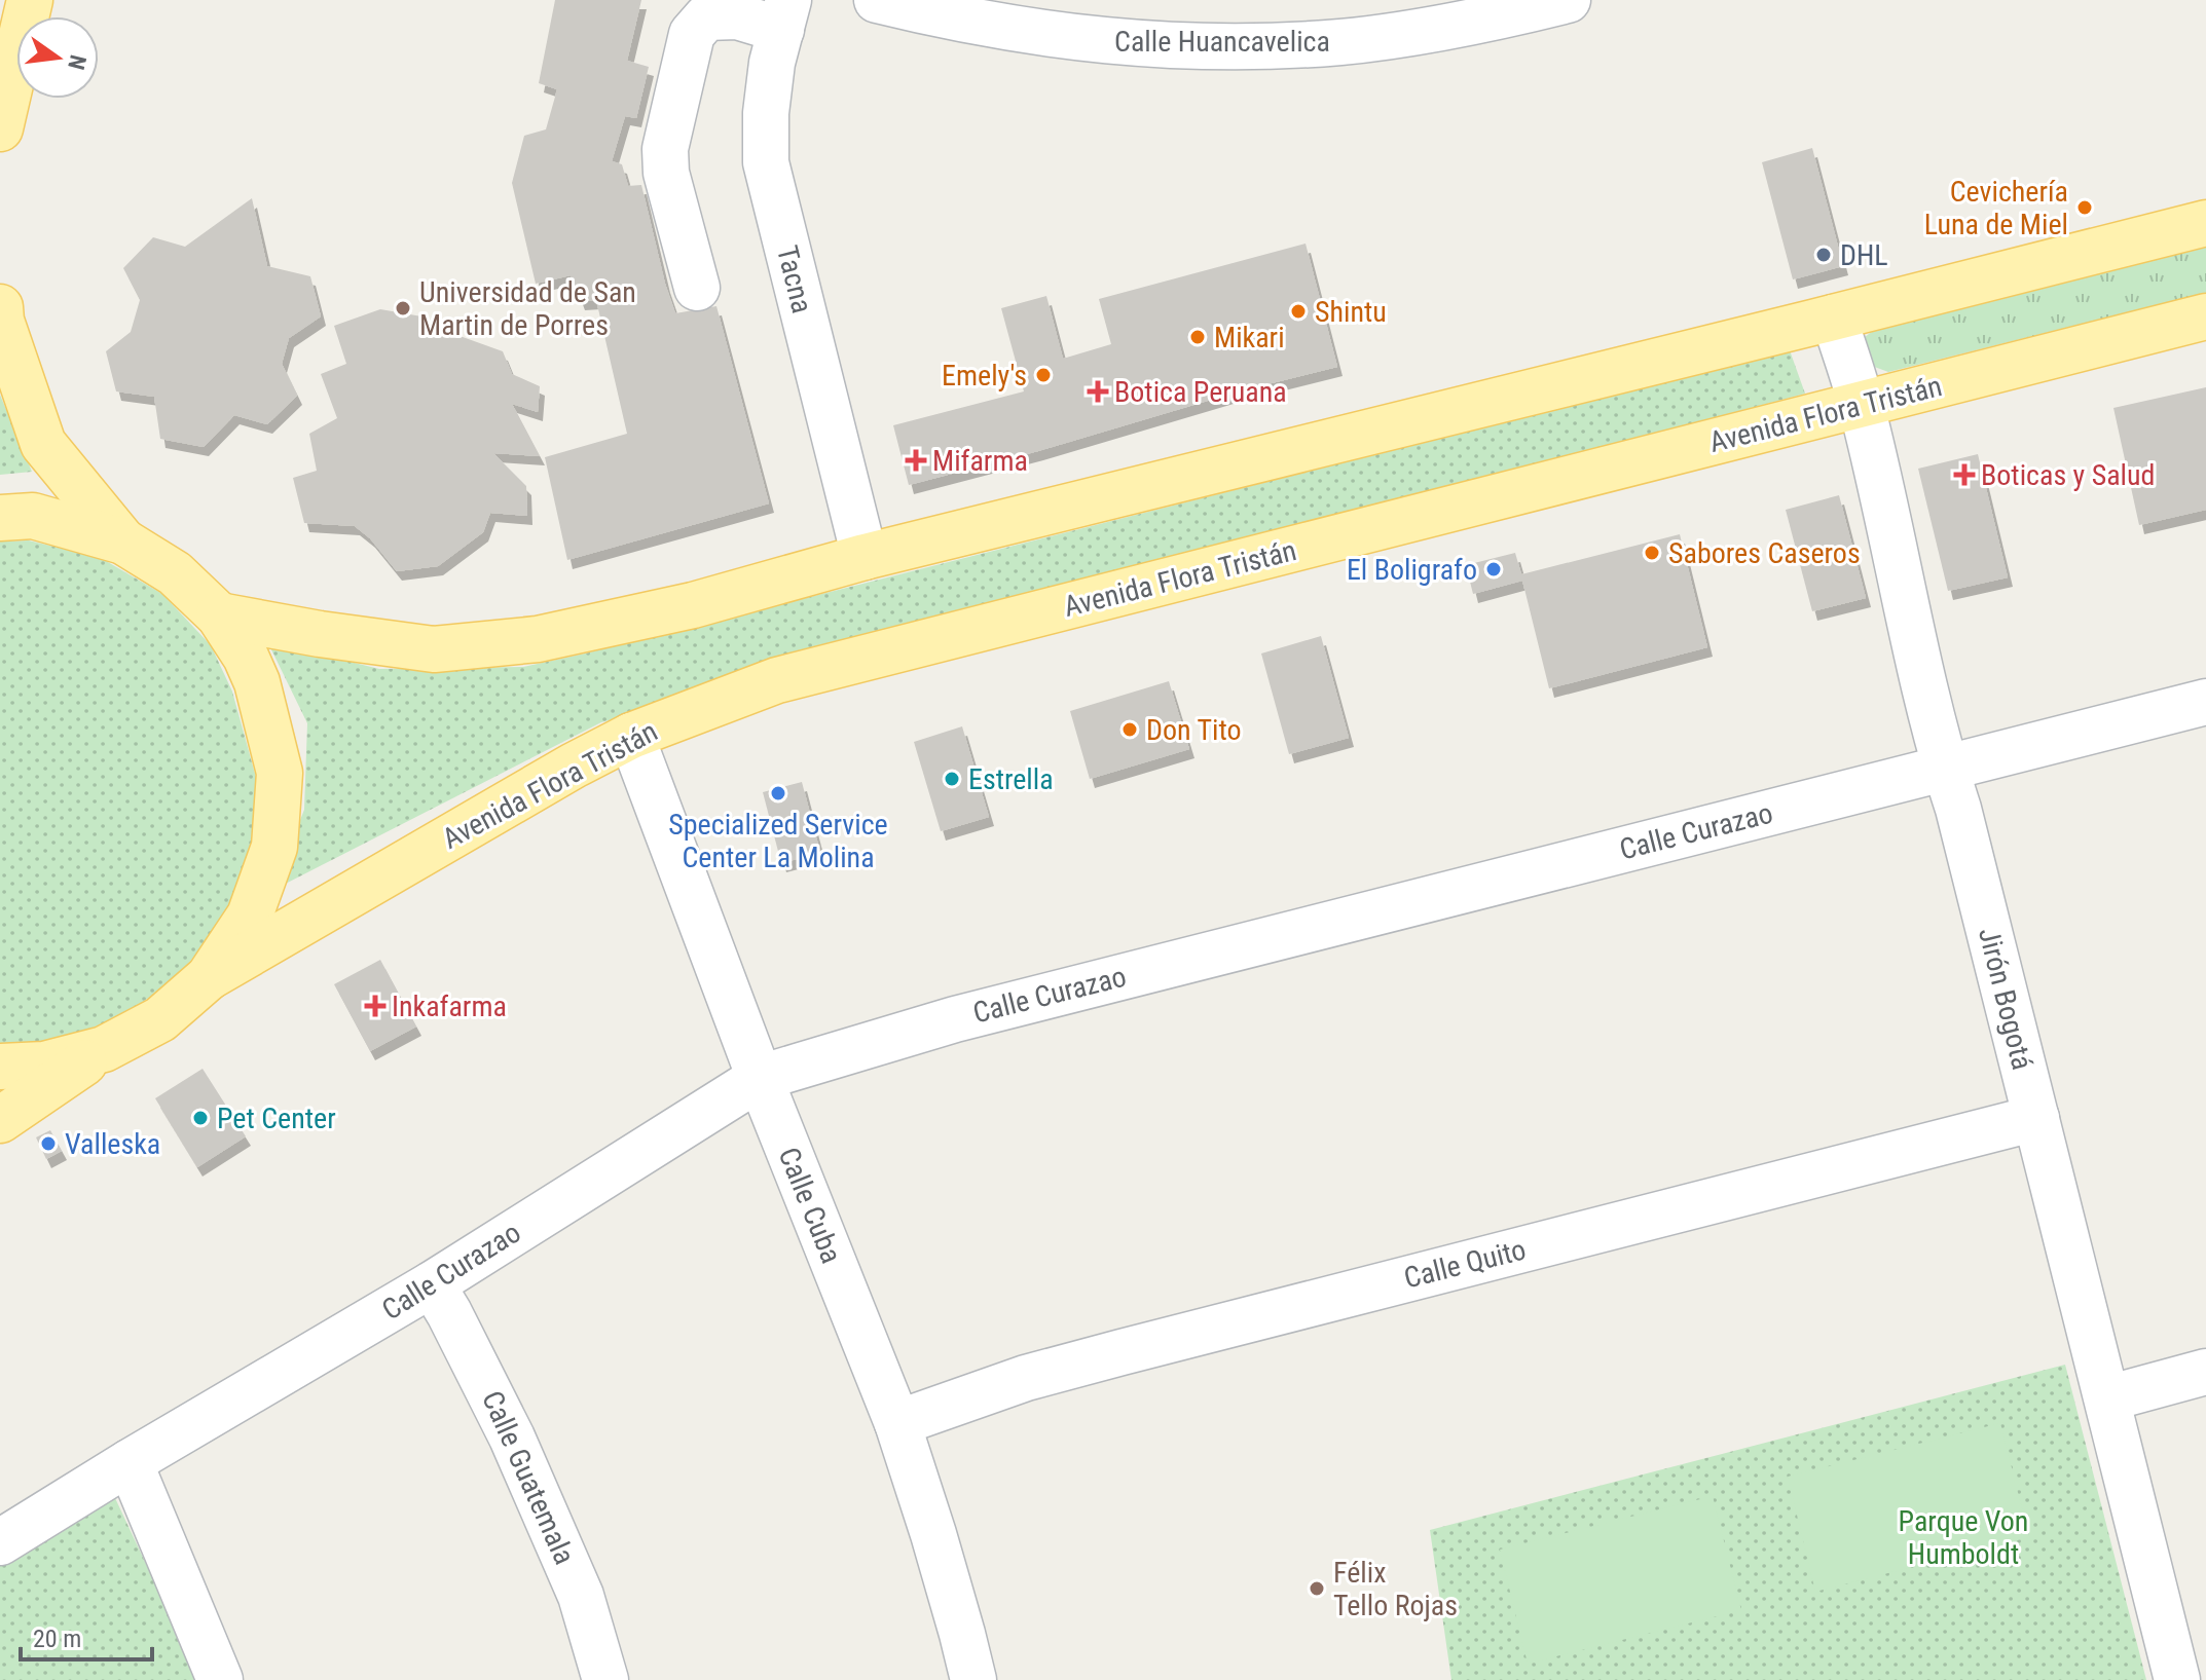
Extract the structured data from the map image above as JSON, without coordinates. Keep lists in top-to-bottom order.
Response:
{
  "streets": {
    "main road": ["Avenida Flora Tristán"],
    "street": [
      "Calle Huancavelica",
      "Tacna",
      "Calle Curazao",
      "Jirón Bogotá",
      "Calle Cuba",
      "Calle Quito",
      "Calle Guatemala"
    ]
  },
  "crossings": [
    ["Avenida Flora Tristán", "Jirón Bogotá"],
    ["Avenida Flora Tristán", "Calle Cuba"],
    ["Calle Curazao", "Jirón Bogotá"],
    ["Calle Curazao", "Calle Cuba"],
    ["Calle Curazao", "Calle Guatemala"],
    ["Jirón Bogotá", "Calle Quito"],
    ["Calle Cuba", "Calle Quito"]
  ],
  "parks": ["Parque Von Humboldt"],
  "places": {
    "other": [
      "Cevichería Luna de Miel",
      "DHL",
      "Universidad de San Martin de Porres",
      "Shintu",
      "Mikari",
      "Emely's",
      "Sabores Caseros",
      "El Boligrafo",
      "Don Tito",
      "Estrella",
      "Specialized Service Center La Molina",
      "Pet Center",
      "Valleska",
      "Félix Tello Rojas"
    ],
    "health": [
      "Botica Peruana",
      "Mifarma",
      "Boticas y Salud",
      "Inkafarma"
    ]
  },
  "scale_bar": "20 m",
  "north": "right"
}
